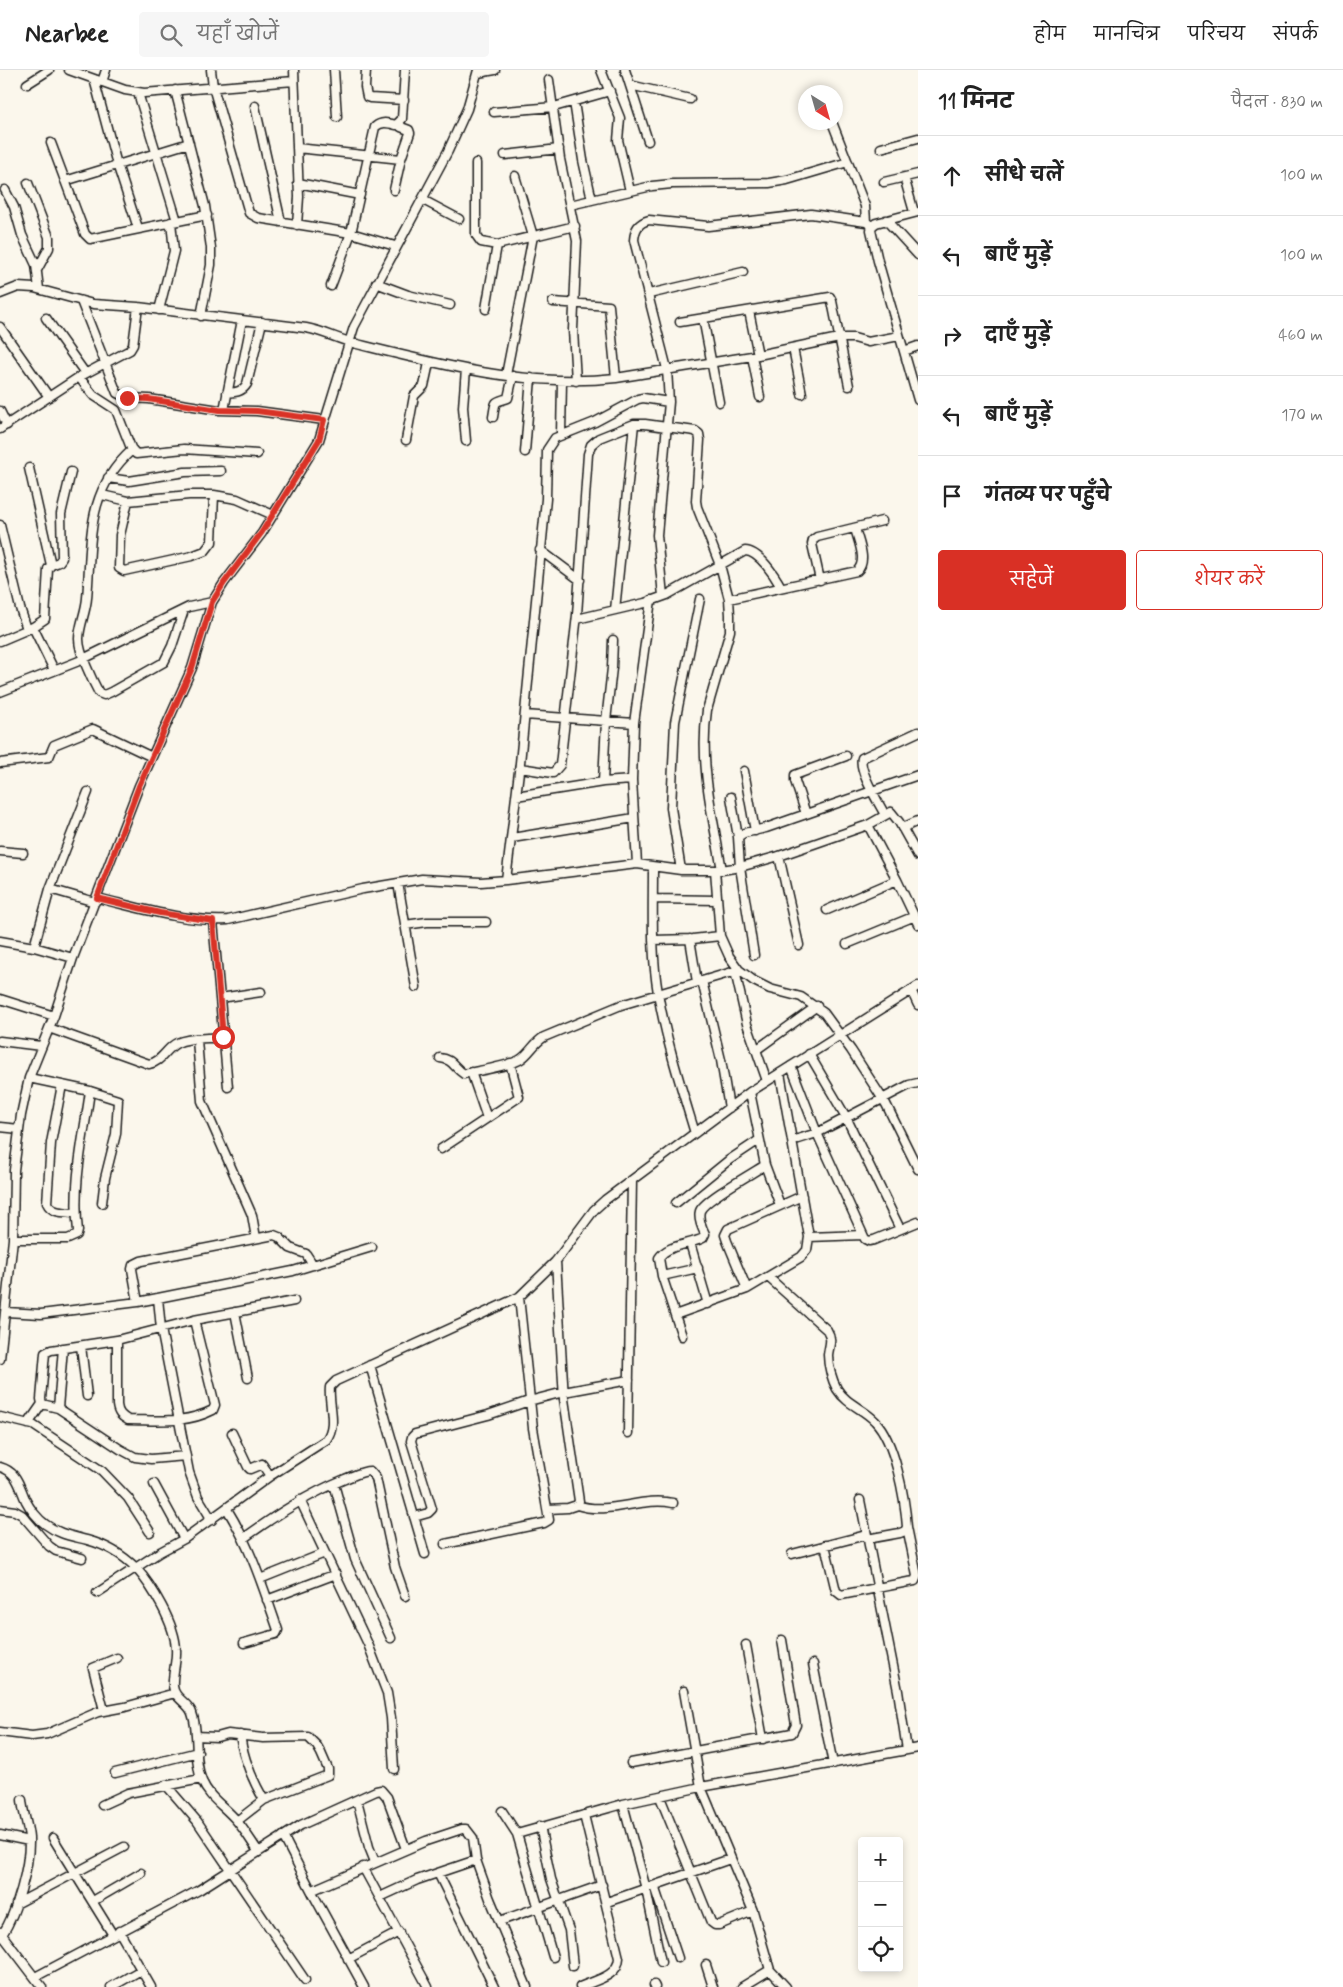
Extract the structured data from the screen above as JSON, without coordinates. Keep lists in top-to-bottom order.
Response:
{
  "north": "bottom right",
  "page": {
    "header": "Nearbee",
    "search": "यहाँ खोजें",
    "nav": [
      "होम",
      "मानचित्र",
      "परिचय",
      "संपर्क"
    ],
    "heading": ["11 मिनट", "पैदल · 830 m"],
    "list": [
      ["सीधे चलें", "100 m"],
      ["बाएँ मुड़ें", "100 m"],
      ["दाएँ मुड़ें", "460 m"],
      ["बाएँ मुड़ें", "170 m"],
      "गंतव्य पर पहुँचे"
    ],
    "buttons": ["सहेजें", "शेयर करें"],
    "map_buttons": ["+", "−"]
  }
}
